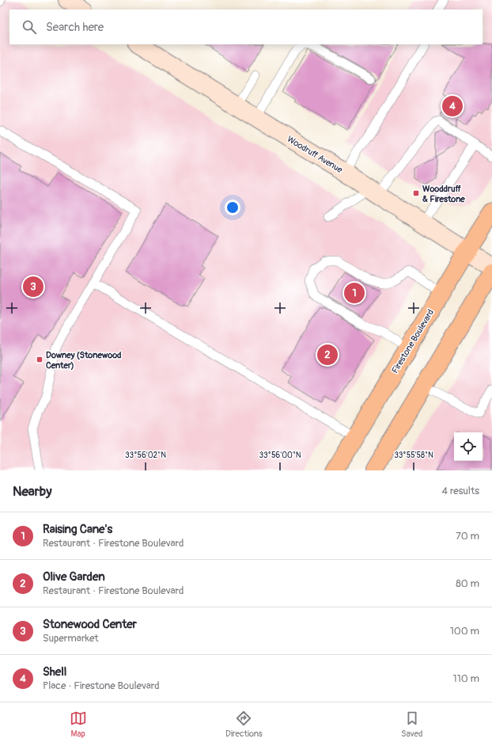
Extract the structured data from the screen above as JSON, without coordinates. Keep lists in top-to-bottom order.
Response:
{
  "streets": {
    "main road": ["Firestone Boulevard"],
    "street": ["Woodruff Avenue"]
  },
  "crossings": [
    ["Woodruff Avenue", "Firestone Boulevard"]
  ],
  "places": {
    "transit": ["Wooddruff & Firestone", "Downey (Stonewood Center)"]
  },
  "page": {
    "search": "Search here",
    "pins": [
      "4",
      "3",
      "1",
      "2"
    ],
    "heading": ["Nearby", "4 results"],
    "list": [
      {
        "mark": "1",
        "name": "Raising Cane's",
        "note": "Restaurant · Firestone Boulevard",
        "value": "70 m"
      },
      {
        "mark": "2",
        "name": "Olive Garden",
        "note": "Restaurant · Firestone Boulevard",
        "value": "80 m"
      },
      {
        "mark": "3",
        "name": "Stonewood Center",
        "note": "Supermarket",
        "value": "100 m"
      },
      {
        "mark": "4",
        "name": "Shell",
        "note": "Place · Firestone Boulevard",
        "value": "110 m"
      }
    ],
    "nav": ["Map", "Directions", "Saved"]
  },
  "coordinates": ["33°56'02\"N", "33°56'00\"N", "33°55'58\"N"]
}
